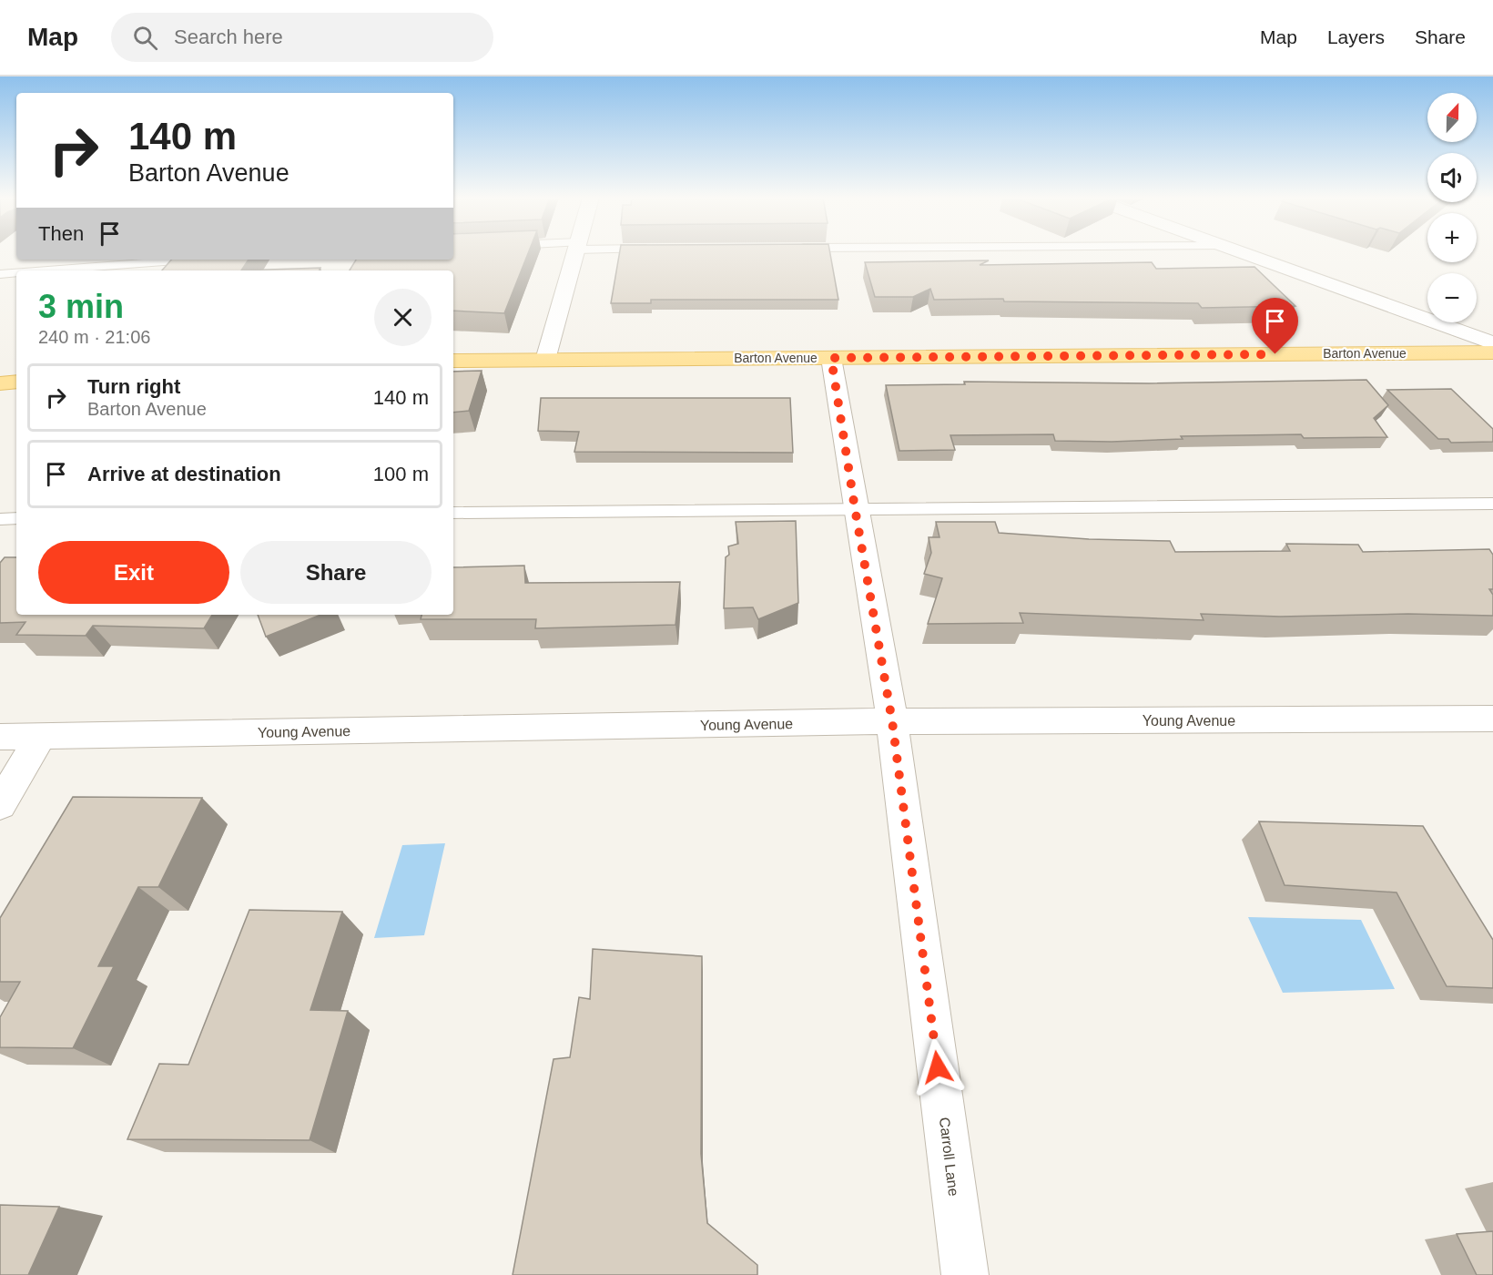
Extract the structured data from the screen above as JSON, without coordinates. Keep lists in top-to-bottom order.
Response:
{
  "streets": {
    "main road": ["Barton Avenue"],
    "street": ["Young Avenue", "Carroll Lane"]
  },
  "crossings": [
    ["Barton Avenue", "Carroll Lane"],
    ["Young Avenue", "Carroll Lane"]
  ],
  "north": "top",
  "page": {
    "header": "Map",
    "search": "Search here",
    "nav": ["Map", "Layers", "Share"],
    "map_buttons": ["+", "−"],
    "turn": ["140 m", "Barton Avenue"],
    "then": "Then",
    "heading": ["3 min", "240 m · 21:06"],
    "list": [
      {
        "name": "Turn right",
        "note": "Barton Avenue",
        "value": "140 m"
      },
      {
        "name": "Arrive at destination",
        "value": "100 m"
      }
    ],
    "buttons": ["Exit", "Share"]
  }
}
